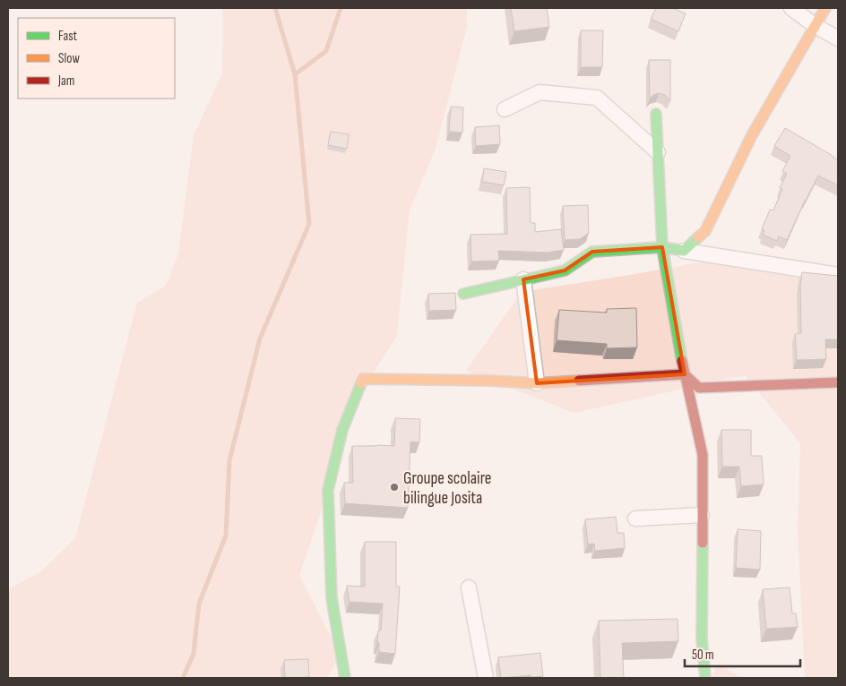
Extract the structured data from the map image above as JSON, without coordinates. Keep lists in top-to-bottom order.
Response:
{
  "places": ["Groupe scolaire bilingue Josita"],
  "legend": ["Fast", "Slow", "Jam"],
  "scale_bar": "50 m"
}
